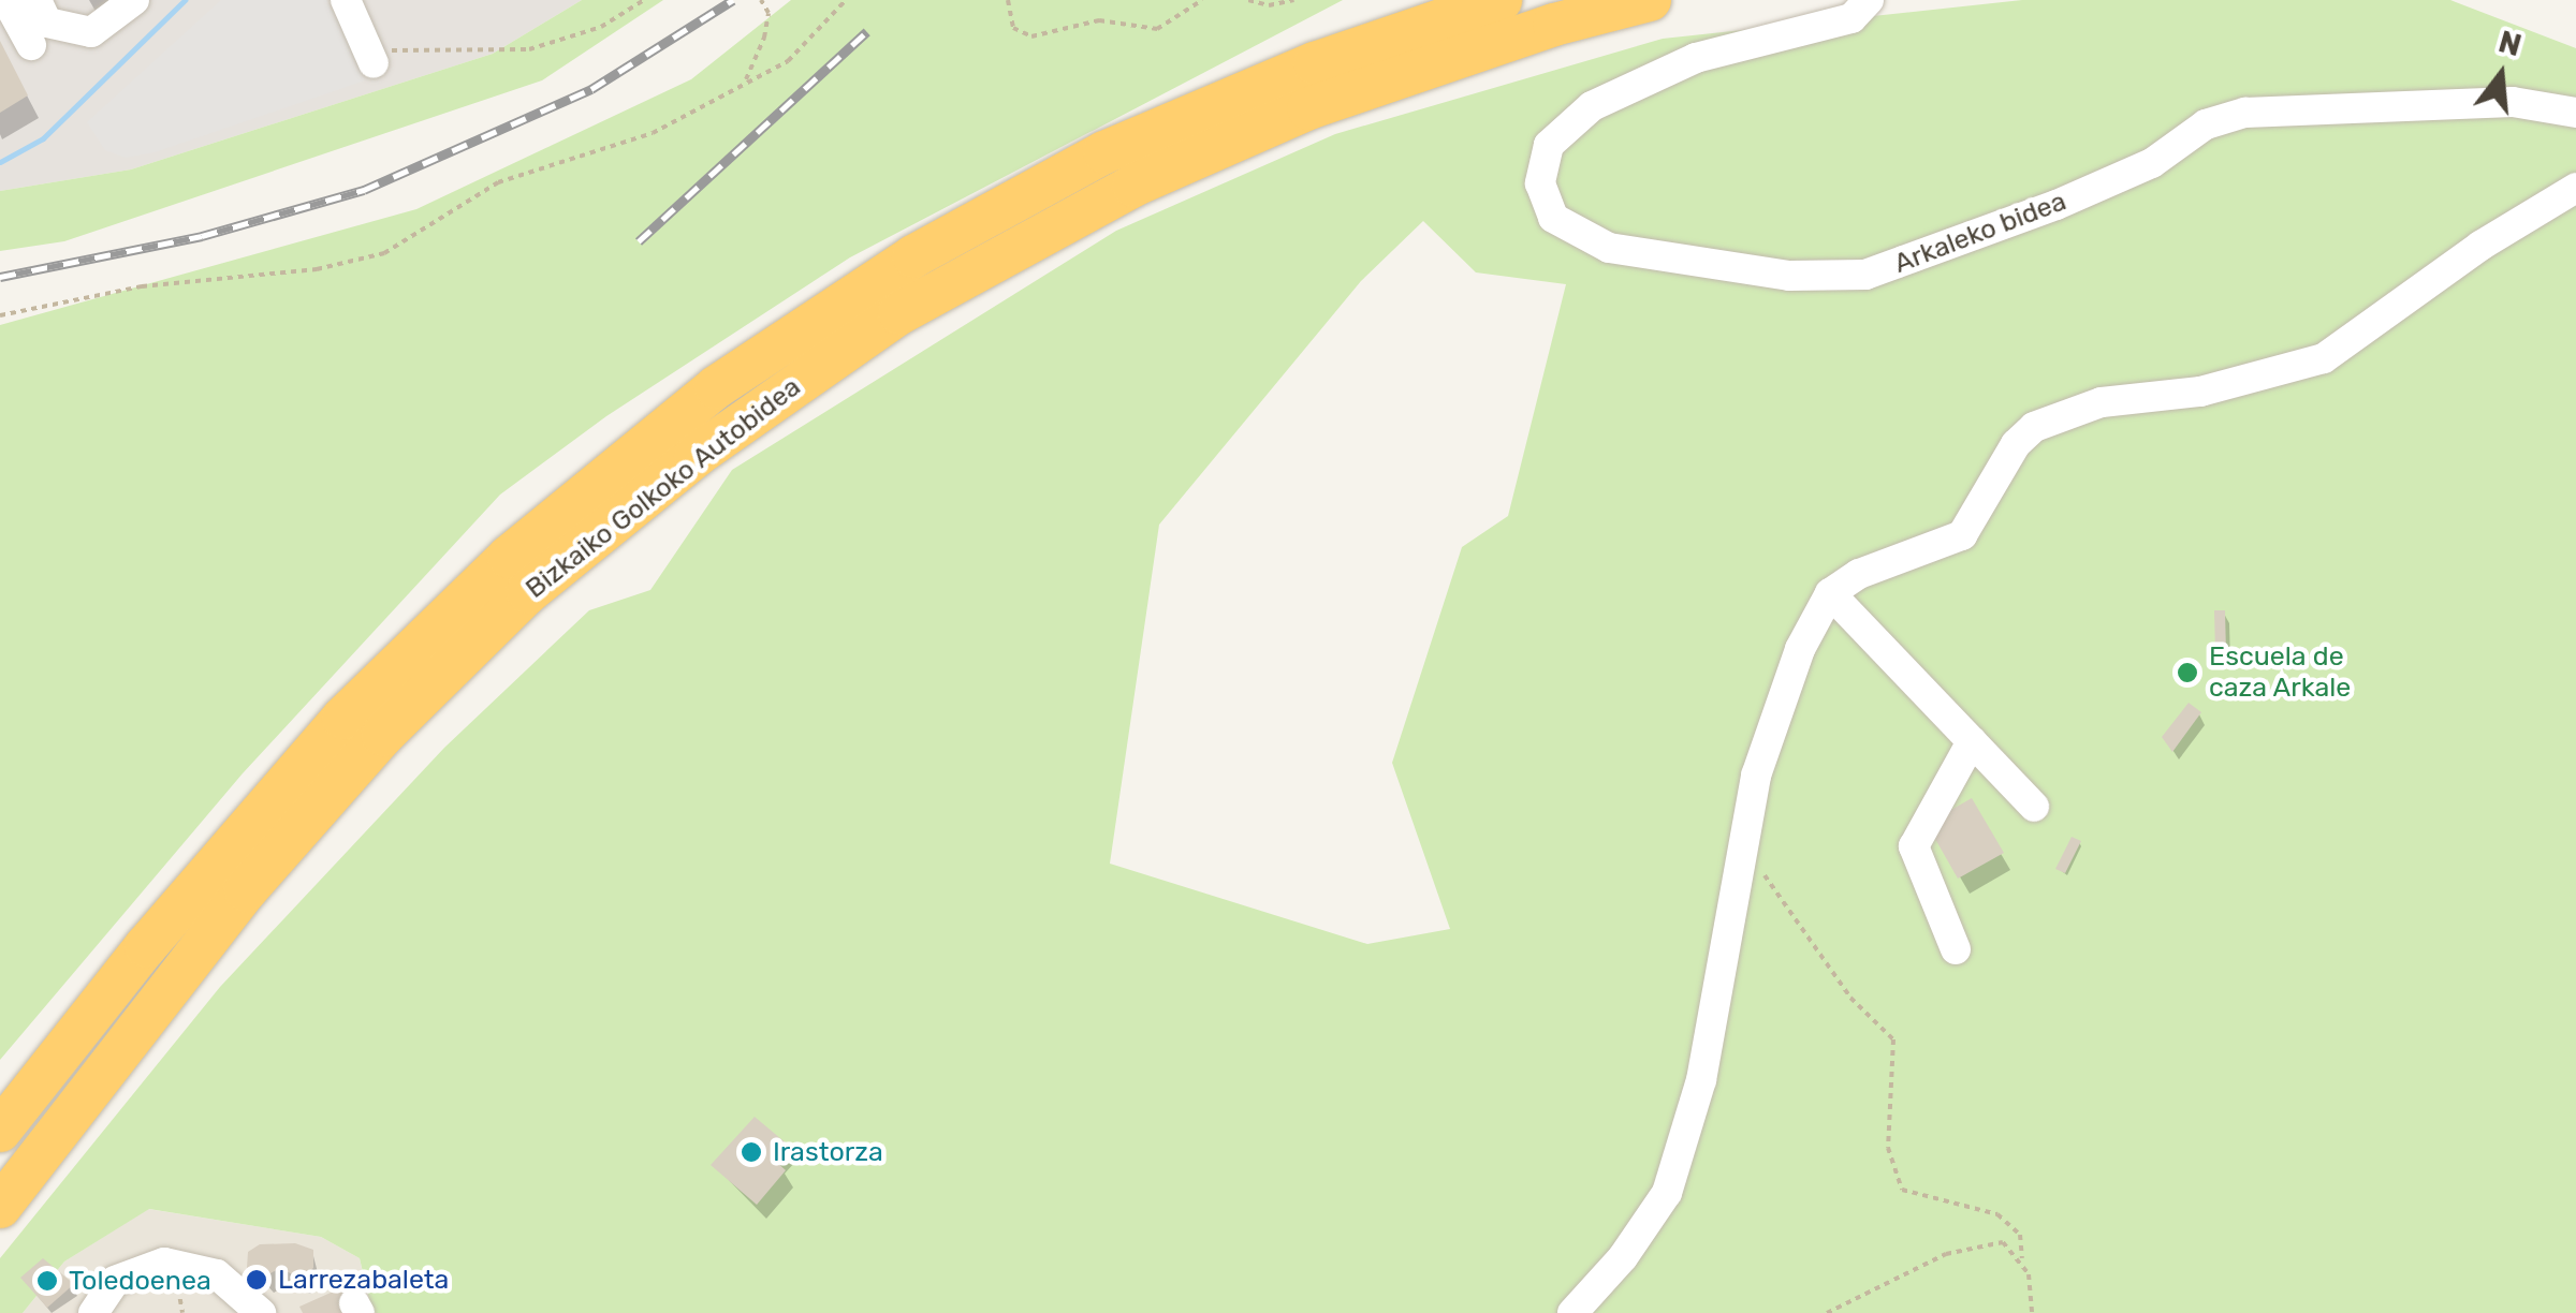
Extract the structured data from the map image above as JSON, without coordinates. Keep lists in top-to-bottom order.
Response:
{
  "streets": {
    "highway": ["Bizkaiko Golkoko Autobidea"],
    "street": ["Arkaleko bidea"]
  },
  "places": [
    "Escuela de caza Arkale",
    "Irastorza",
    "Larrezabaleta",
    "Toledoenea"
  ],
  "north": "top"
}
